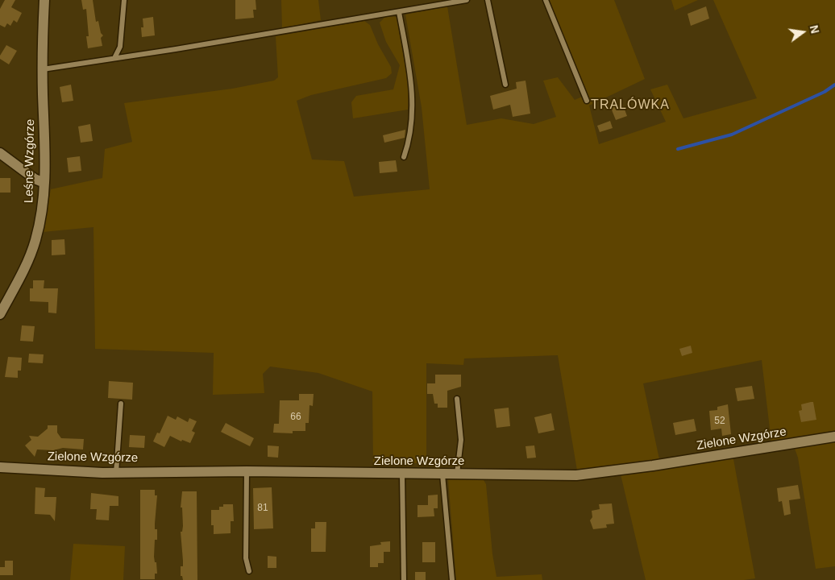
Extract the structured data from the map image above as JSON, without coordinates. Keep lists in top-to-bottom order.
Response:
{
  "streets": {
    "street": ["Leśne Wzgórze", "Zielone Wzgórze"]
  },
  "districts": ["TRALÓWKA"],
  "house_numbers": ["66", "52", "81"],
  "north": "right"
}
